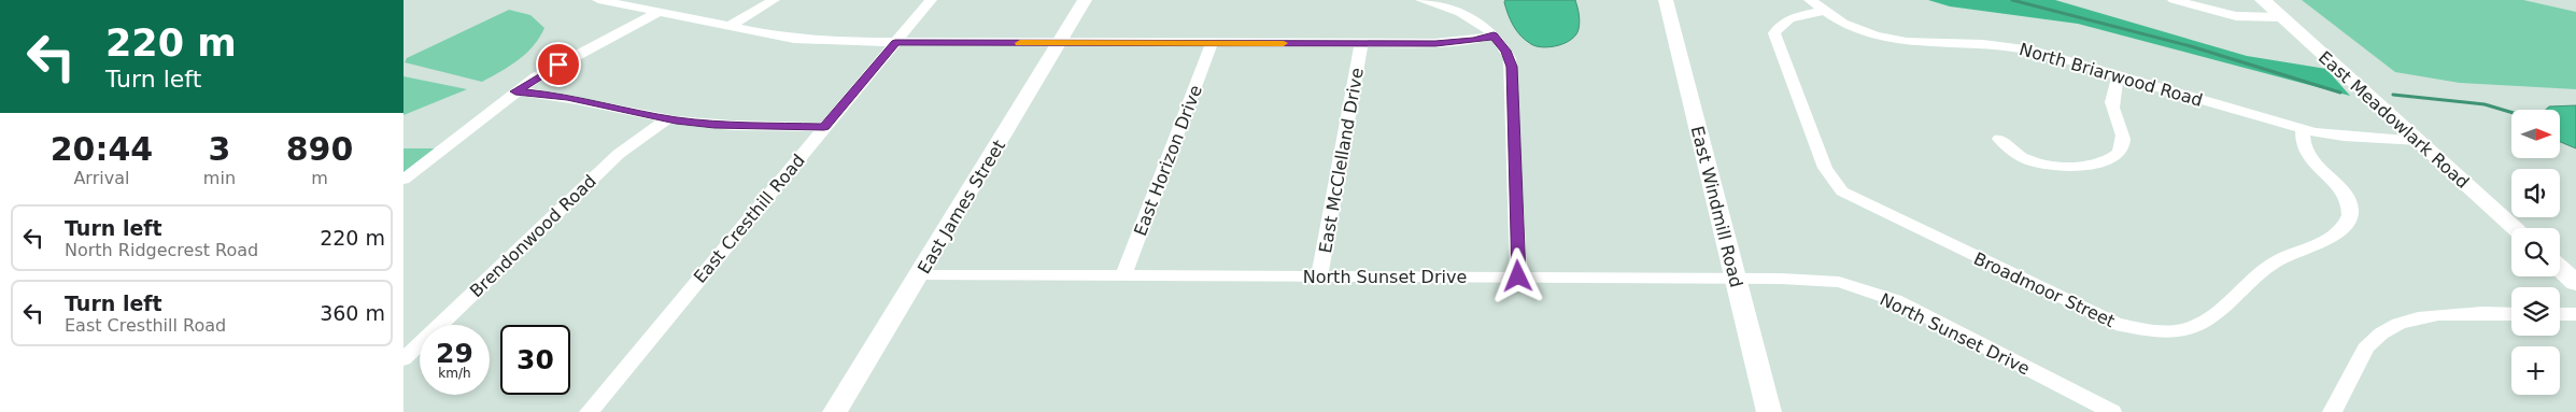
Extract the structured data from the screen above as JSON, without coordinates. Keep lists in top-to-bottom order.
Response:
{
  "streets": {
    "main road": ["East Meadowlark Road"],
    "street": [
      "North Briarwood Road",
      "East Horizon Drive",
      "East McClelland Drive",
      "East James Street",
      "East Windmill Road",
      "East Cresthill Road",
      "Brendonwood Road",
      "North Sunset Drive",
      "Broadmoor Street"
    ]
  },
  "crossings": [
    ["North Briarwood Road", "East Meadowlark Road"],
    ["North Briarwood Road", "Broadmoor Street"],
    ["East Horizon Drive", "North Sunset Drive"],
    ["East McClelland Drive", "North Sunset Drive"],
    ["East James Street", "North Sunset Drive"],
    ["East Windmill Road", "North Sunset Drive"]
  ],
  "north": "right",
  "page": {
    "turn": ["220 m", "Turn left"],
    "map_buttons": "+",
    "eta": [
      "20:44",
      "Arrival",
      "3",
      "min",
      "890",
      "m"
    ],
    "list": [
      {
        "name": "Turn left",
        "note": "North Ridgecrest Road",
        "value": "220 m"
      },
      {
        "name": "Turn left",
        "note": "East Cresthill Road",
        "value": "360 m"
      }
    ],
    "speed": "29 km/h",
    "limit": "30"
  }
}
